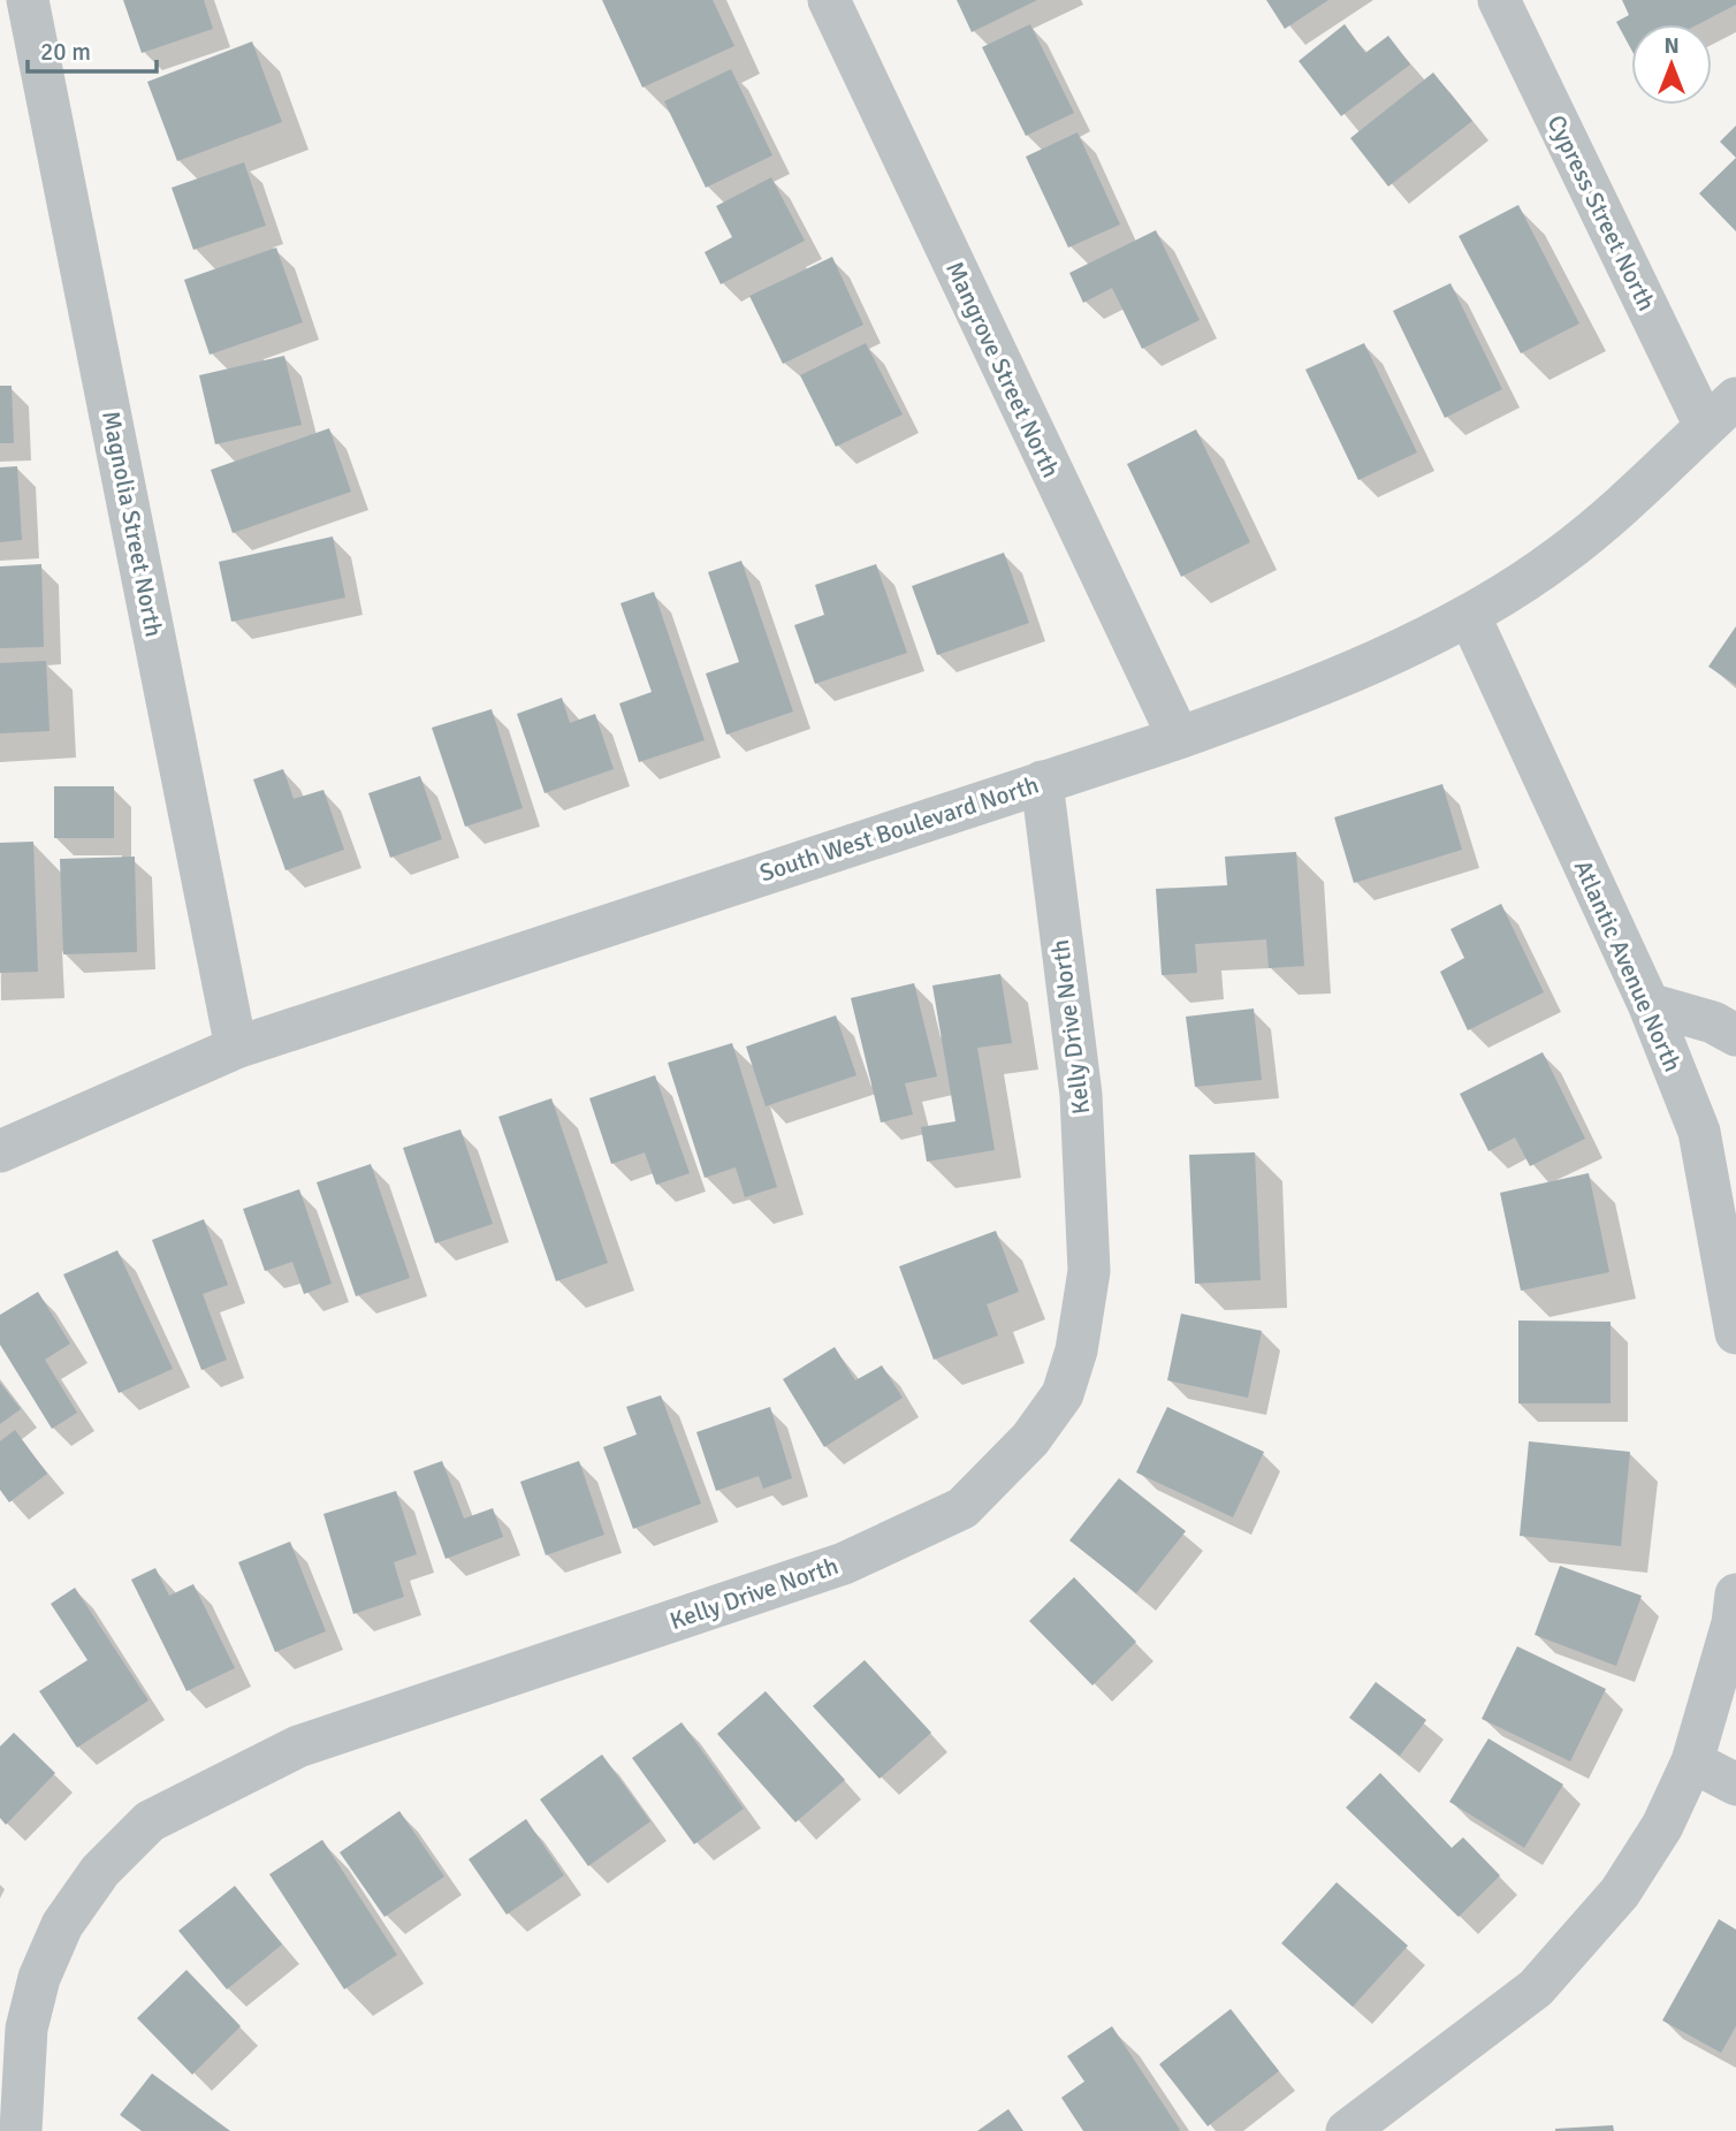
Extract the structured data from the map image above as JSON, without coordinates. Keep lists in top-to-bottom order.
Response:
{
  "streets": {
    "street": [
      "Cypress Street North",
      "Mangrove Street North",
      "Magnolia Street North",
      "South West Boulevard North",
      "Atlantic Avenue North",
      "Kelly Drive North"
    ]
  },
  "crossings": [
    ["Cypress Street North", "South West Boulevard North"],
    ["Mangrove Street North", "South West Boulevard North"],
    ["Magnolia Street North", "South West Boulevard North"],
    ["South West Boulevard North", "Atlantic Avenue North"],
    ["South West Boulevard North", "Kelly Drive North"]
  ],
  "scale_bar": "20 m",
  "north": "top"
}
